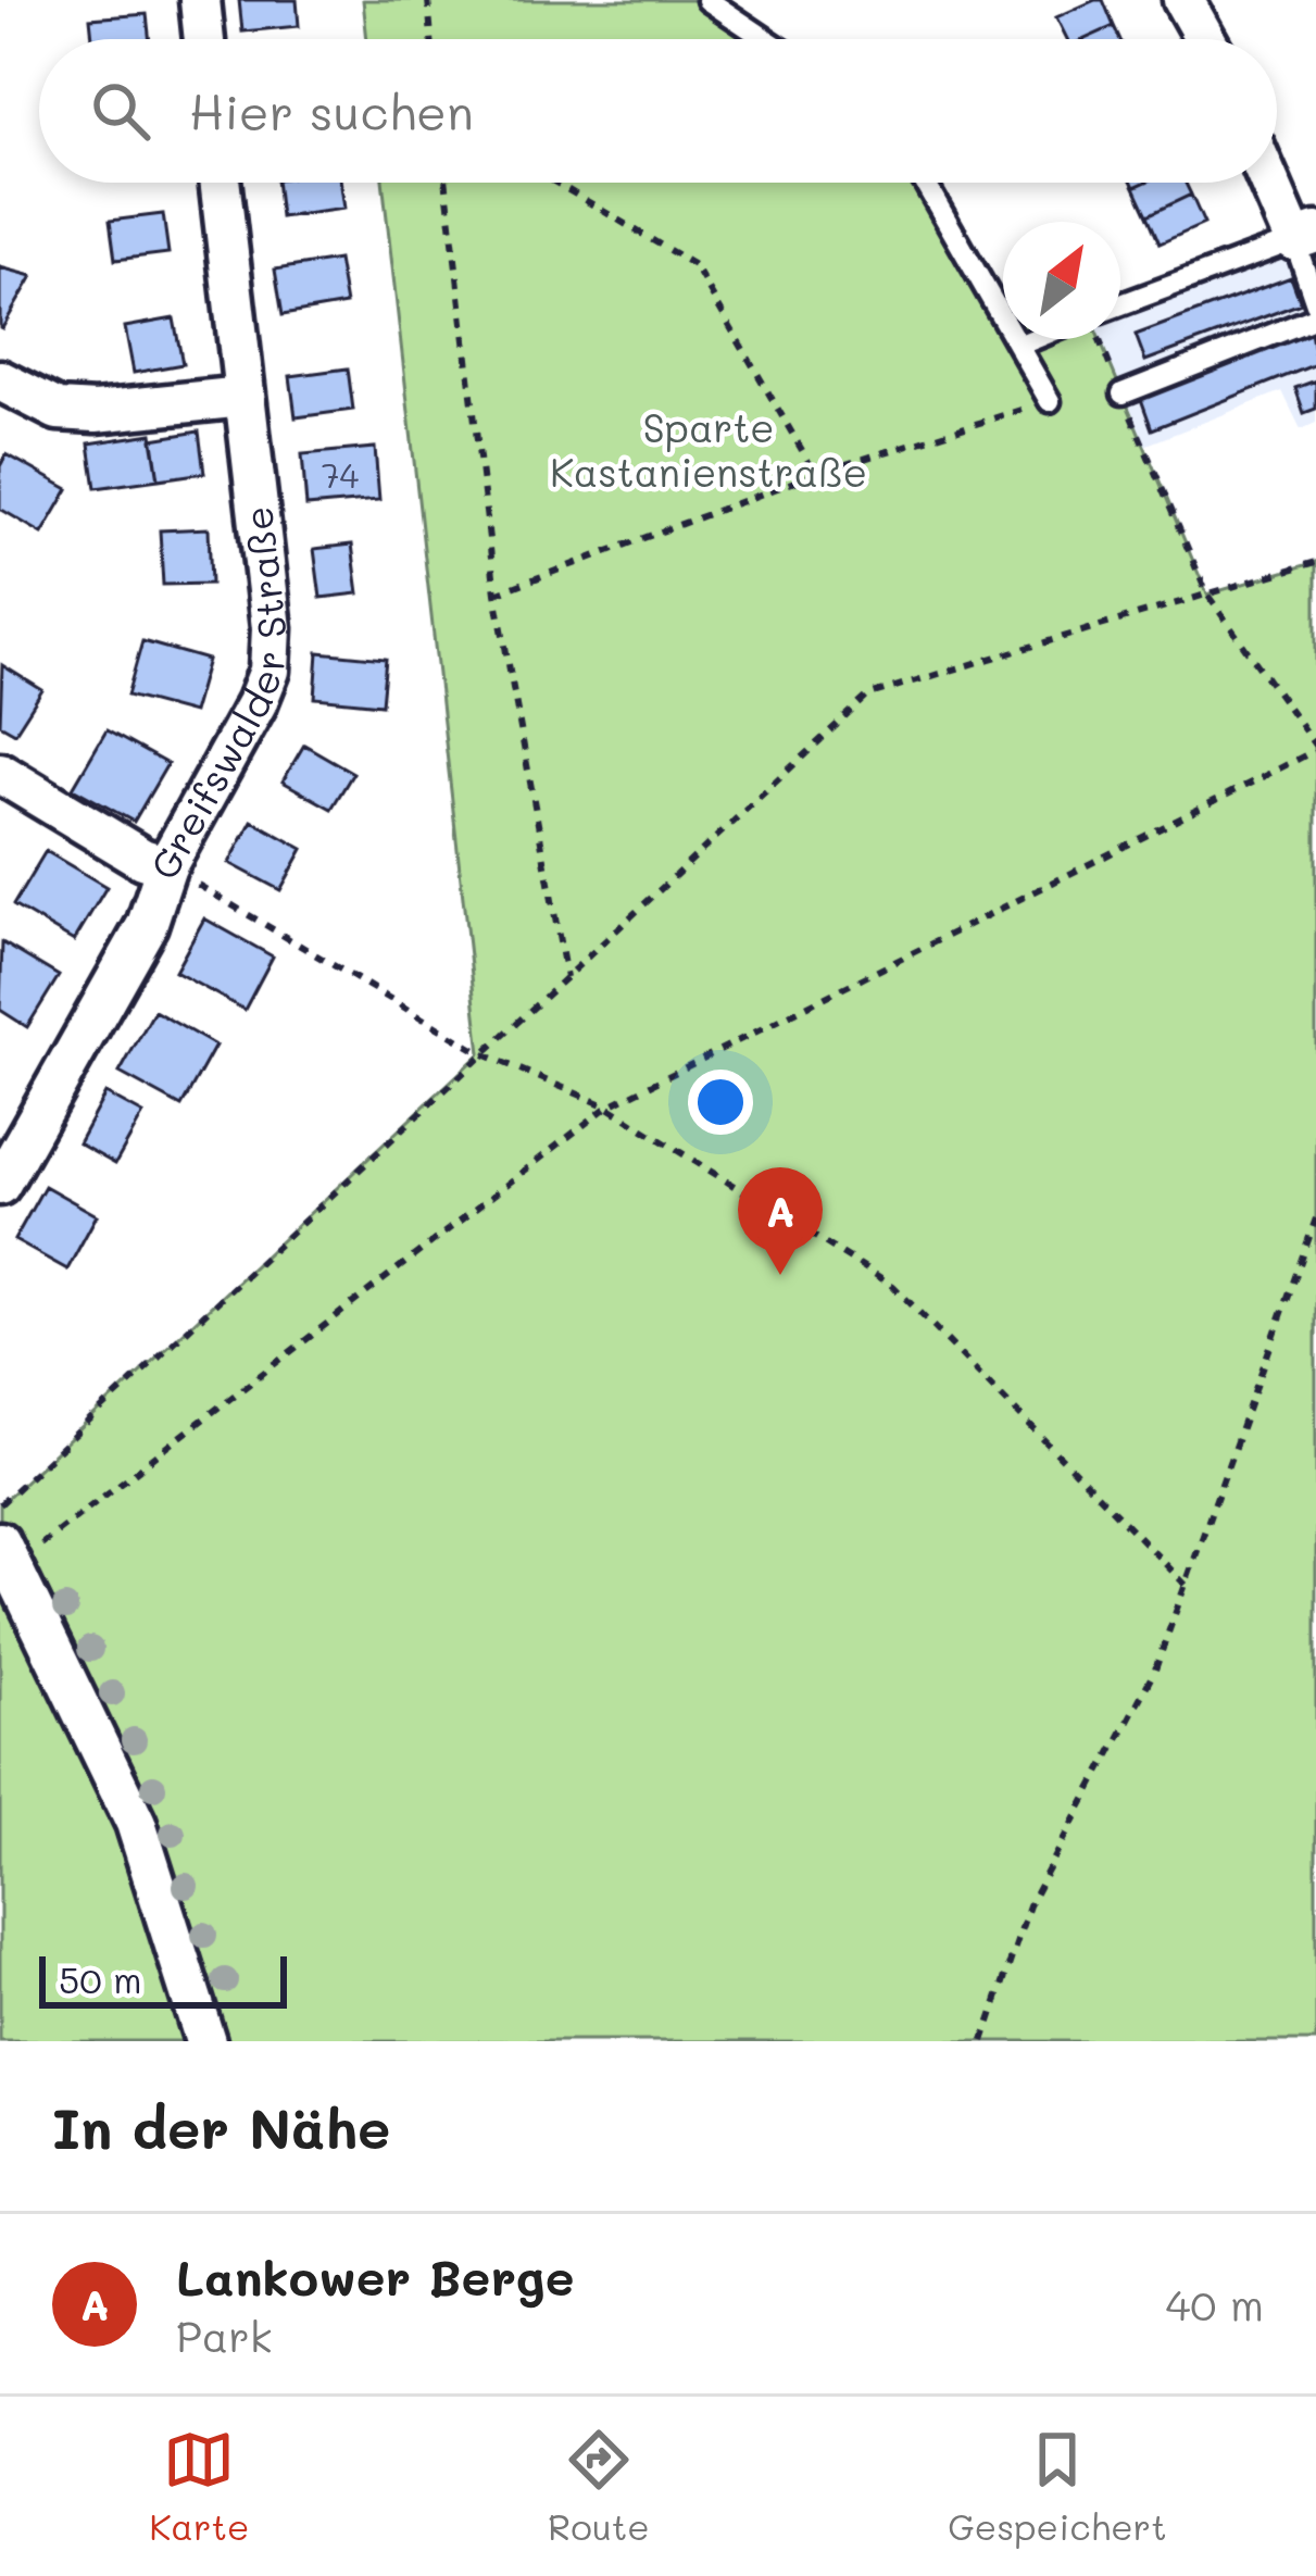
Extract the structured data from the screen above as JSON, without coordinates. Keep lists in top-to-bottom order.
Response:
{
  "streets": {
    "street": ["Greifswalder Straße"]
  },
  "parks": ["Sparte Kastanienstraße"],
  "house_numbers": ["74"],
  "scale_bar": "50 m",
  "north": "top right",
  "page": {
    "search": "Hier suchen",
    "pins": "A",
    "scale": "50 m",
    "heading": "In der Nähe",
    "list": [
      {
        "mark": "A",
        "name": "Lankower Berge",
        "note": "Park",
        "value": "40 m"
      }
    ],
    "nav": ["Karte", "Route", "Gespeichert"]
  }
}
